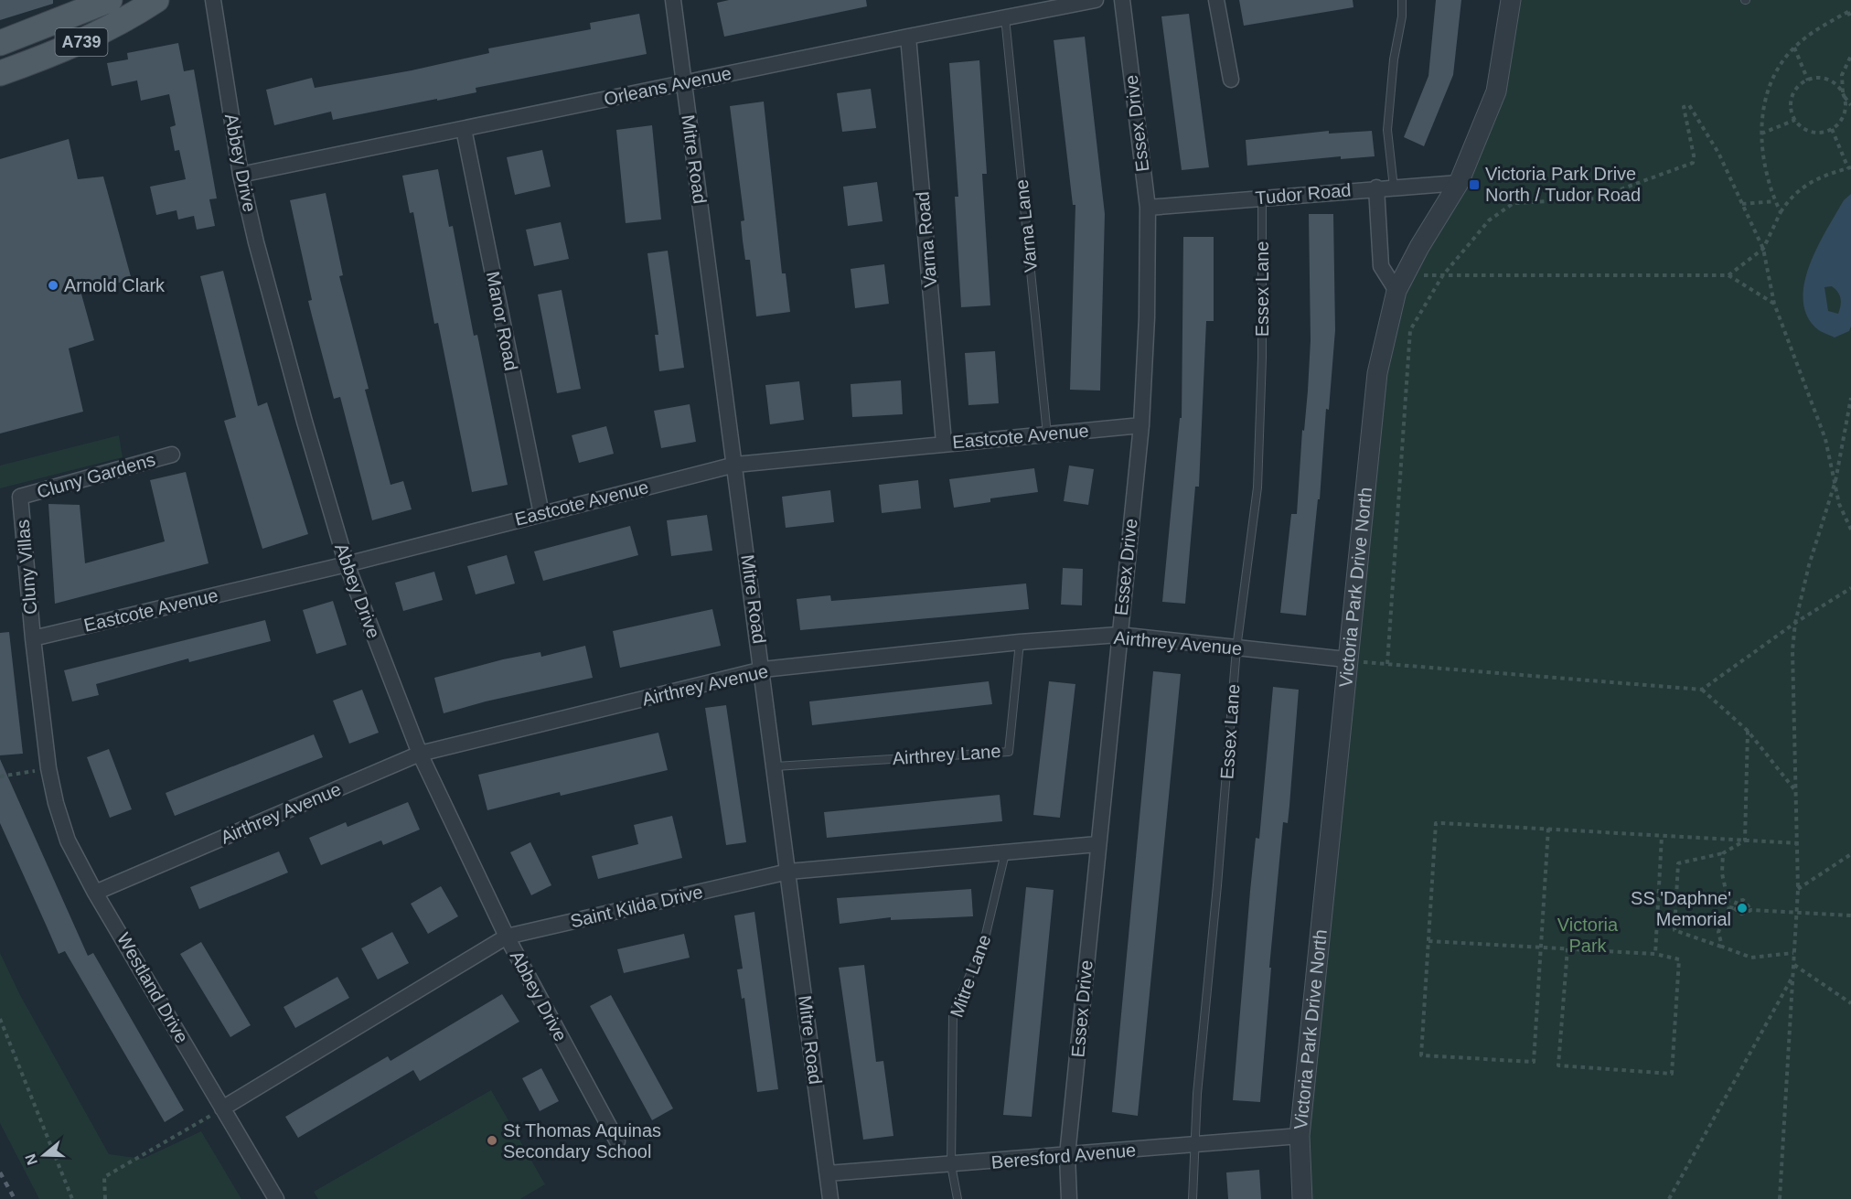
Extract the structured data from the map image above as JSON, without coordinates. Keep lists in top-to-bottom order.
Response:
{
  "streets": {
    "main road": ["A739"],
    "street": [
      "Orleans Avenue",
      "Essex Drive",
      "Mitre Road",
      "Abbey Drive",
      "Tudor Road",
      "Varna Road",
      "Manor Road",
      "Eastcote Avenue",
      "Cluny Gardens",
      "Cluny Villas",
      "Victoria Park Drive North",
      "Airthrey Avenue",
      "Saint Kilda Drive",
      "Westland Drive",
      "Beresford Avenue"
    ],
    "lane": [
      "Varna Lane",
      "Essex Lane",
      "Airthrey Lane",
      "Mitre Lane"
    ]
  },
  "crossings": [
    ["Orleans Avenue", "Mitre Road"],
    ["Orleans Avenue", "Abbey Drive"],
    ["Orleans Avenue", "Varna Lane"],
    ["Orleans Avenue", "Varna Road"],
    ["Orleans Avenue", "Manor Road"],
    ["Essex Drive", "Tudor Road"],
    ["Essex Drive", "Eastcote Avenue"],
    ["Essex Drive", "Airthrey Avenue"],
    ["Essex Drive", "Saint Kilda Drive"],
    ["Essex Drive", "Beresford Avenue"],
    ["Mitre Road", "Eastcote Avenue"],
    ["Mitre Road", "Airthrey Avenue"],
    ["Mitre Road", "Airthrey Lane"],
    ["Mitre Road", "Saint Kilda Drive"],
    ["Mitre Road", "Beresford Avenue"],
    ["Abbey Drive", "Eastcote Avenue"],
    ["Abbey Drive", "Airthrey Avenue"],
    ["Abbey Drive", "Saint Kilda Drive"],
    ["Tudor Road", "Essex Lane"],
    ["Tudor Road", "Victoria Park Drive North"],
    ["Varna Lane", "Eastcote Avenue"],
    ["Varna Road", "Eastcote Avenue"],
    ["Essex Lane", "Airthrey Avenue"],
    ["Essex Lane", "Beresford Avenue"],
    ["Manor Road", "Eastcote Avenue"],
    ["Eastcote Avenue", "Cluny Villas"],
    ["Cluny Gardens", "Cluny Villas"],
    ["Cluny Villas", "Westland Drive"],
    ["Victoria Park Drive North", "Airthrey Avenue"],
    ["Victoria Park Drive North", "Beresford Avenue"],
    ["Airthrey Avenue", "Airthrey Lane"],
    ["Airthrey Avenue", "Westland Drive"],
    ["Saint Kilda Drive", "Mitre Lane"],
    ["Saint Kilda Drive", "Westland Drive"],
    ["Mitre Lane", "Beresford Avenue"]
  ],
  "parks": ["Victoria Park"],
  "places": {
    "transit": ["Victoria Park Drive North / Tudor Road"],
    "other": ["Arnold Clark", "SS 'Daphne' Memorial", "St Thomas Aquinas Secondary School"]
  },
  "north": "left"
}
